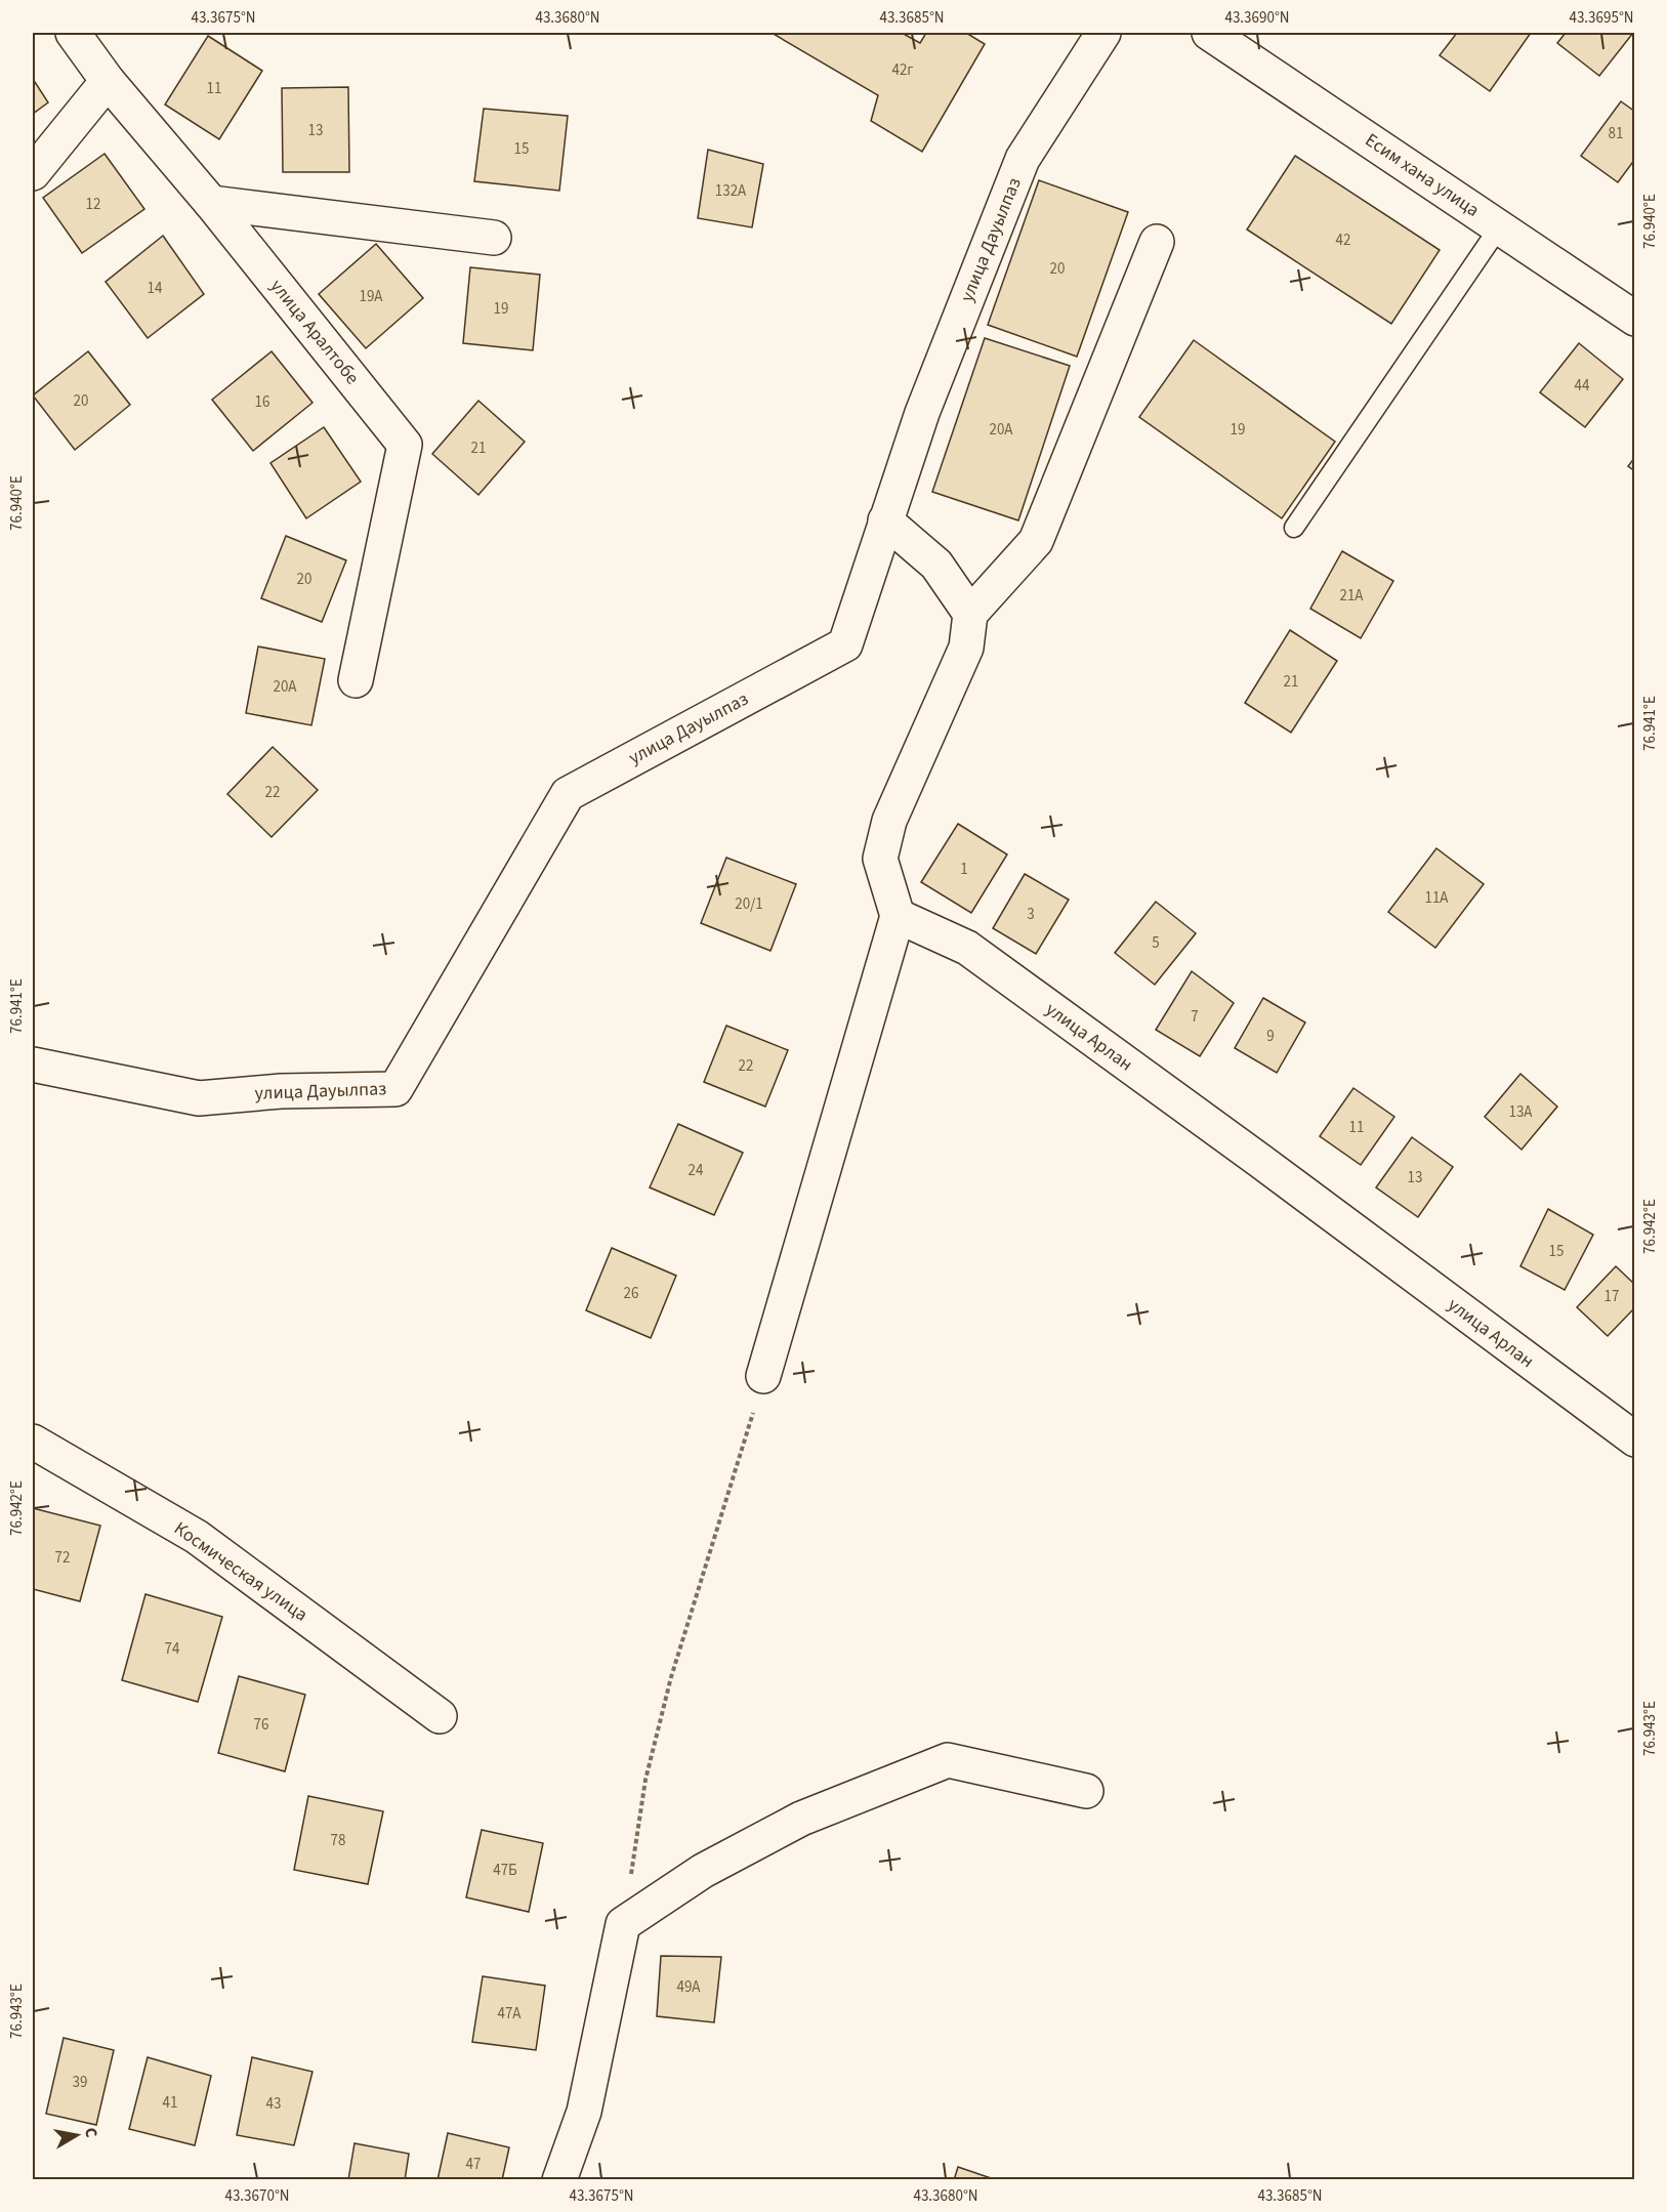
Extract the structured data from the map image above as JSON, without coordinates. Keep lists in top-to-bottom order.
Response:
{
  "streets": {
    "street": [
      "Есим хана улица",
      "улица Дауылпаз",
      "улица Аралтобе",
      "улица Арлан",
      "Космическая улица"
    ]
  },
  "house_numbers": [
    "42г",
    "11",
    "13",
    "81",
    "15",
    "132А",
    "12",
    "42",
    "20",
    "14",
    "19А",
    "19",
    "44",
    "20",
    "16",
    "20А",
    "19",
    "21",
    "20",
    "21А",
    "21",
    "20А",
    "22",
    "1",
    "11А",
    "20/1",
    "3",
    "5",
    "7",
    "9",
    "22",
    "13А",
    "11",
    "24",
    "13",
    "15",
    "26",
    "17",
    "72",
    "74",
    "76",
    "78",
    "47Б",
    "49А",
    "47А",
    "39",
    "41",
    "43",
    "47"
  ],
  "north": "right",
  "coordinates": [
    "43.3675°N",
    "43.3680°N",
    "43.3685°N",
    "43.3690°N",
    "43.3695°N",
    "76.940°E",
    "76.941°E",
    "76.942°E",
    "76.943°E",
    "43.3670°N"
  ]
}
